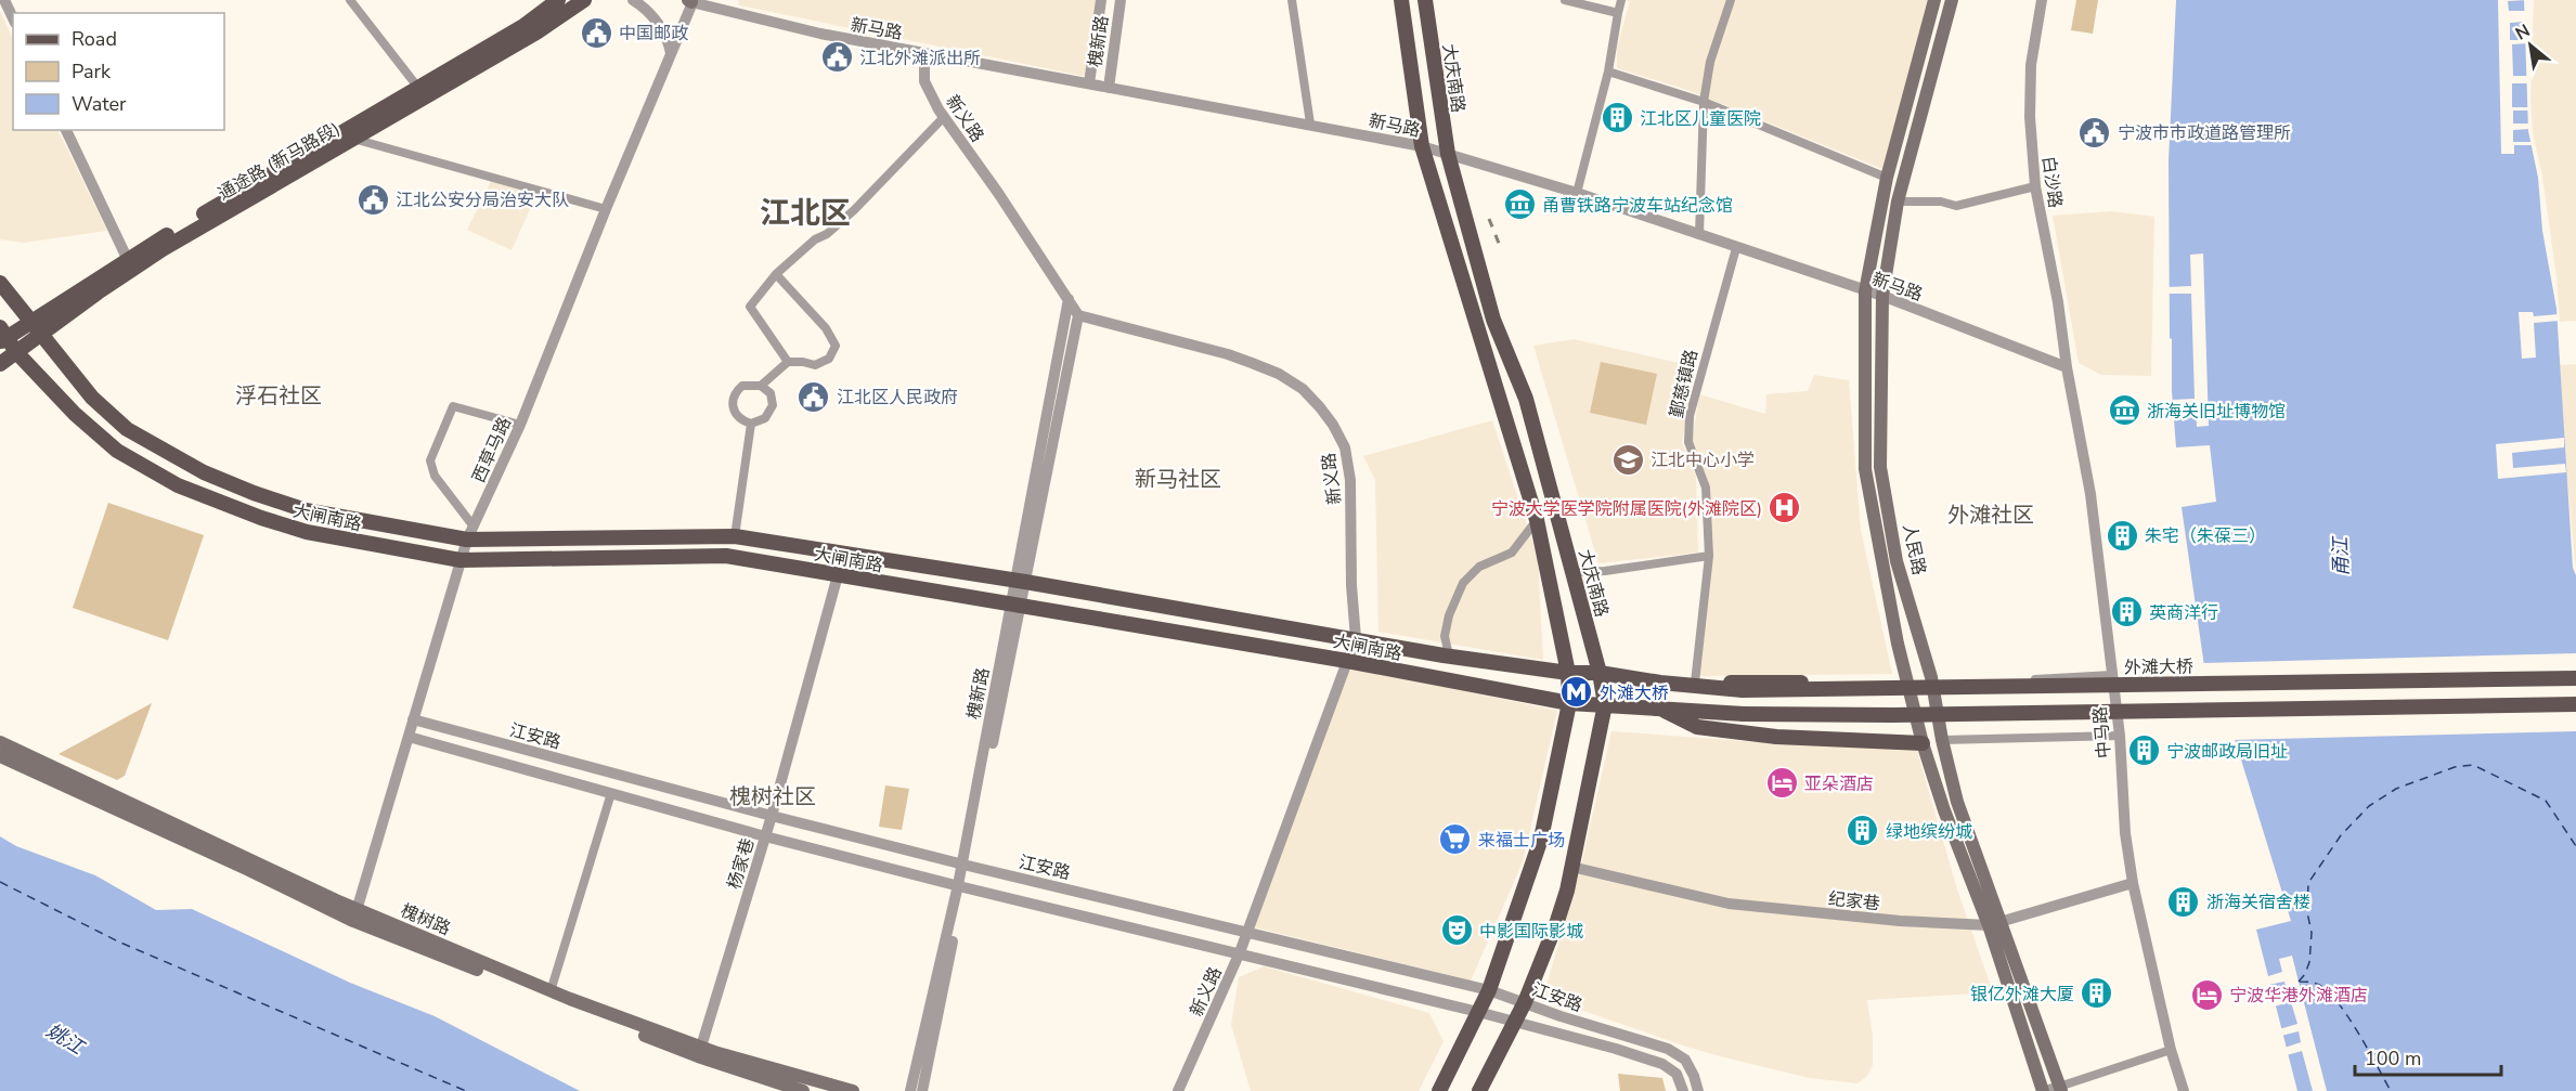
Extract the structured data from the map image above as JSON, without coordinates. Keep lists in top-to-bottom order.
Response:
{
  "streets": {
    "main road": [
      "大庆南路",
      "通途路 (新马路段)",
      "大闸南路",
      "人民路",
      "外滩大桥",
      "槐树路"
    ],
    "street": [
      "新马路",
      "槐新路",
      "新义路",
      "白沙路",
      "鄞慈镇路",
      "西草马路",
      "中马路",
      "江安路",
      "杨家巷",
      "纪家巷"
    ]
  },
  "crossings": [
    ["新马路", "槐新路"],
    ["新马路", "大庆南路"],
    ["新马路", "新义路"],
    ["新马路", "白沙路"],
    ["新马路", "鄞慈镇路"],
    ["新马路", "西草马路"],
    ["新马路", "人民路"],
    ["新马路", "中马路"],
    ["槐新路", "新义路"],
    ["槐新路", "大闸南路"],
    ["槐新路", "江安路"],
    ["大庆南路", "大闸南路"],
    ["大庆南路", "江安路"],
    ["大庆南路", "纪家巷"],
    ["新义路", "大闸南路"],
    ["新义路", "江安路"],
    ["通途路 (新马路段)", "大闸南路"],
    ["白沙路", "中马路"],
    ["西草马路", "大闸南路"],
    ["西草马路", "江安路"],
    ["西草马路", "槐树路"],
    ["大闸南路", "外滩大桥"],
    ["大闸南路", "杨家巷"],
    ["人民路", "纪家巷"],
    ["中马路", "纪家巷"],
    ["江安路", "杨家巷"],
    ["杨家巷", "槐树路"]
  ],
  "districts": [
    "江北区",
    "浮石社区",
    "新马社区",
    "外滩社区",
    "槐树社区"
  ],
  "water": ["甬江", "姚江"],
  "places": {
    "public building": [
      "中国邮政",
      "江北外滩派出所",
      "宁波市市政道路管理所",
      "江北公安分局治安大队",
      "江北区人民政府"
    ],
    "building": [
      "江北区儿童医院",
      "朱宅（朱葆三）",
      "英商洋行",
      "宁波邮政局旧址",
      "绿地缤纷城",
      "浙海关宿舍楼",
      "银亿外滩大厦"
    ],
    "museum": ["甬曹铁路宁波车站纪念馆", "浙海关旧址博物馆"],
    "school or university": ["江北中心小学"],
    "hospital": ["宁波大学医学院附属医院(外滩院区)"],
    "metro station": ["外滩大桥"],
    "hotel": ["亚朵酒店", "宁波华港外滩酒店"],
    "supermarket": ["来福士广场"],
    "theatre": ["中影国际影城"]
  },
  "legend": ["Road", "Park", "Water"],
  "scale_bar": "100 m",
  "north": "top left"
}
